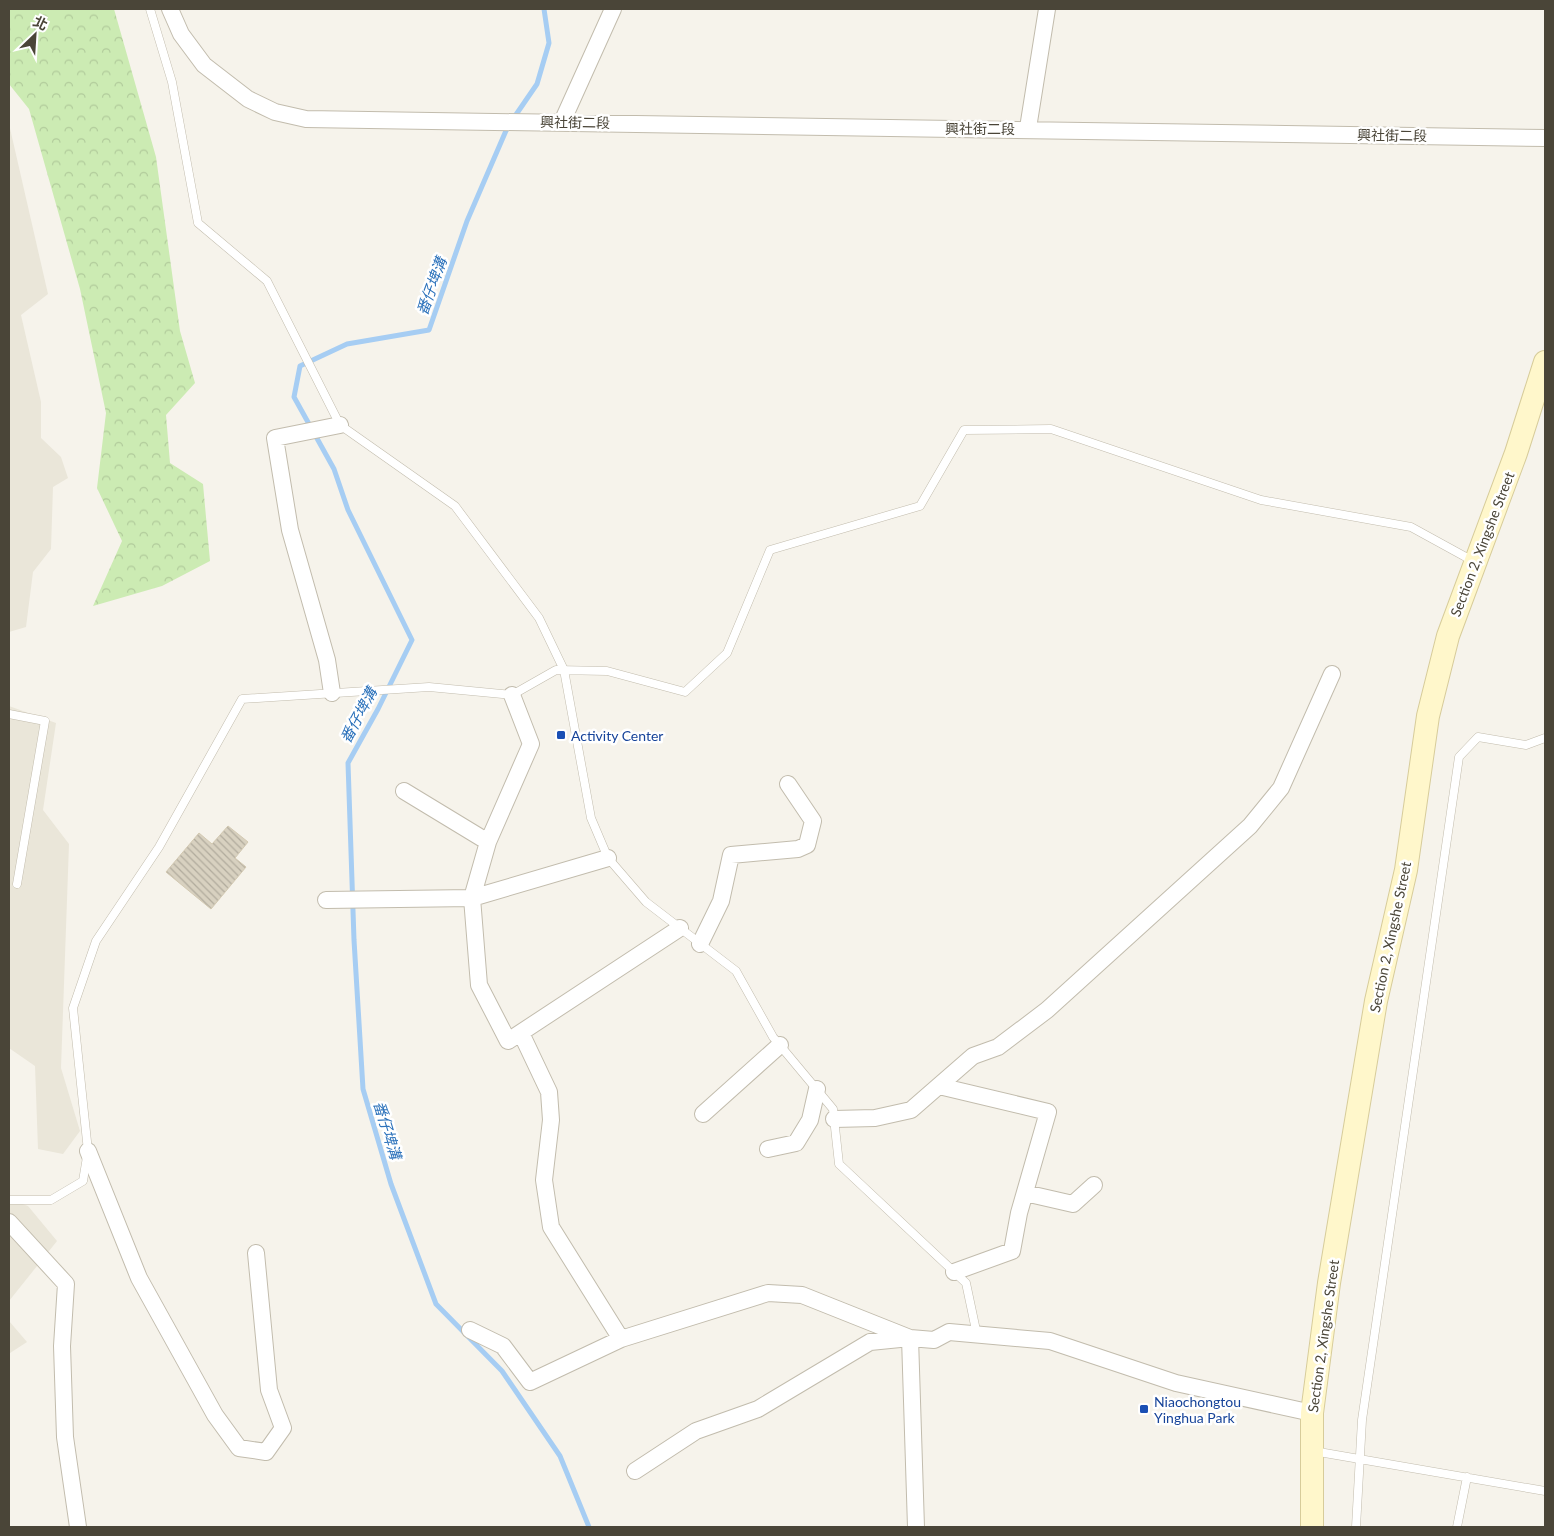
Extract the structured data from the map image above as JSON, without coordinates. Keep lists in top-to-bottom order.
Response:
{
  "streets": {
    "street": ["興社街二段", "Section 2, Xingshe Street"]
  },
  "water": ["番仔埤溝"],
  "places": {
    "transit": ["Activity Center", "Niaochongtou Yinghua Park"]
  },
  "north": "top right"
}
